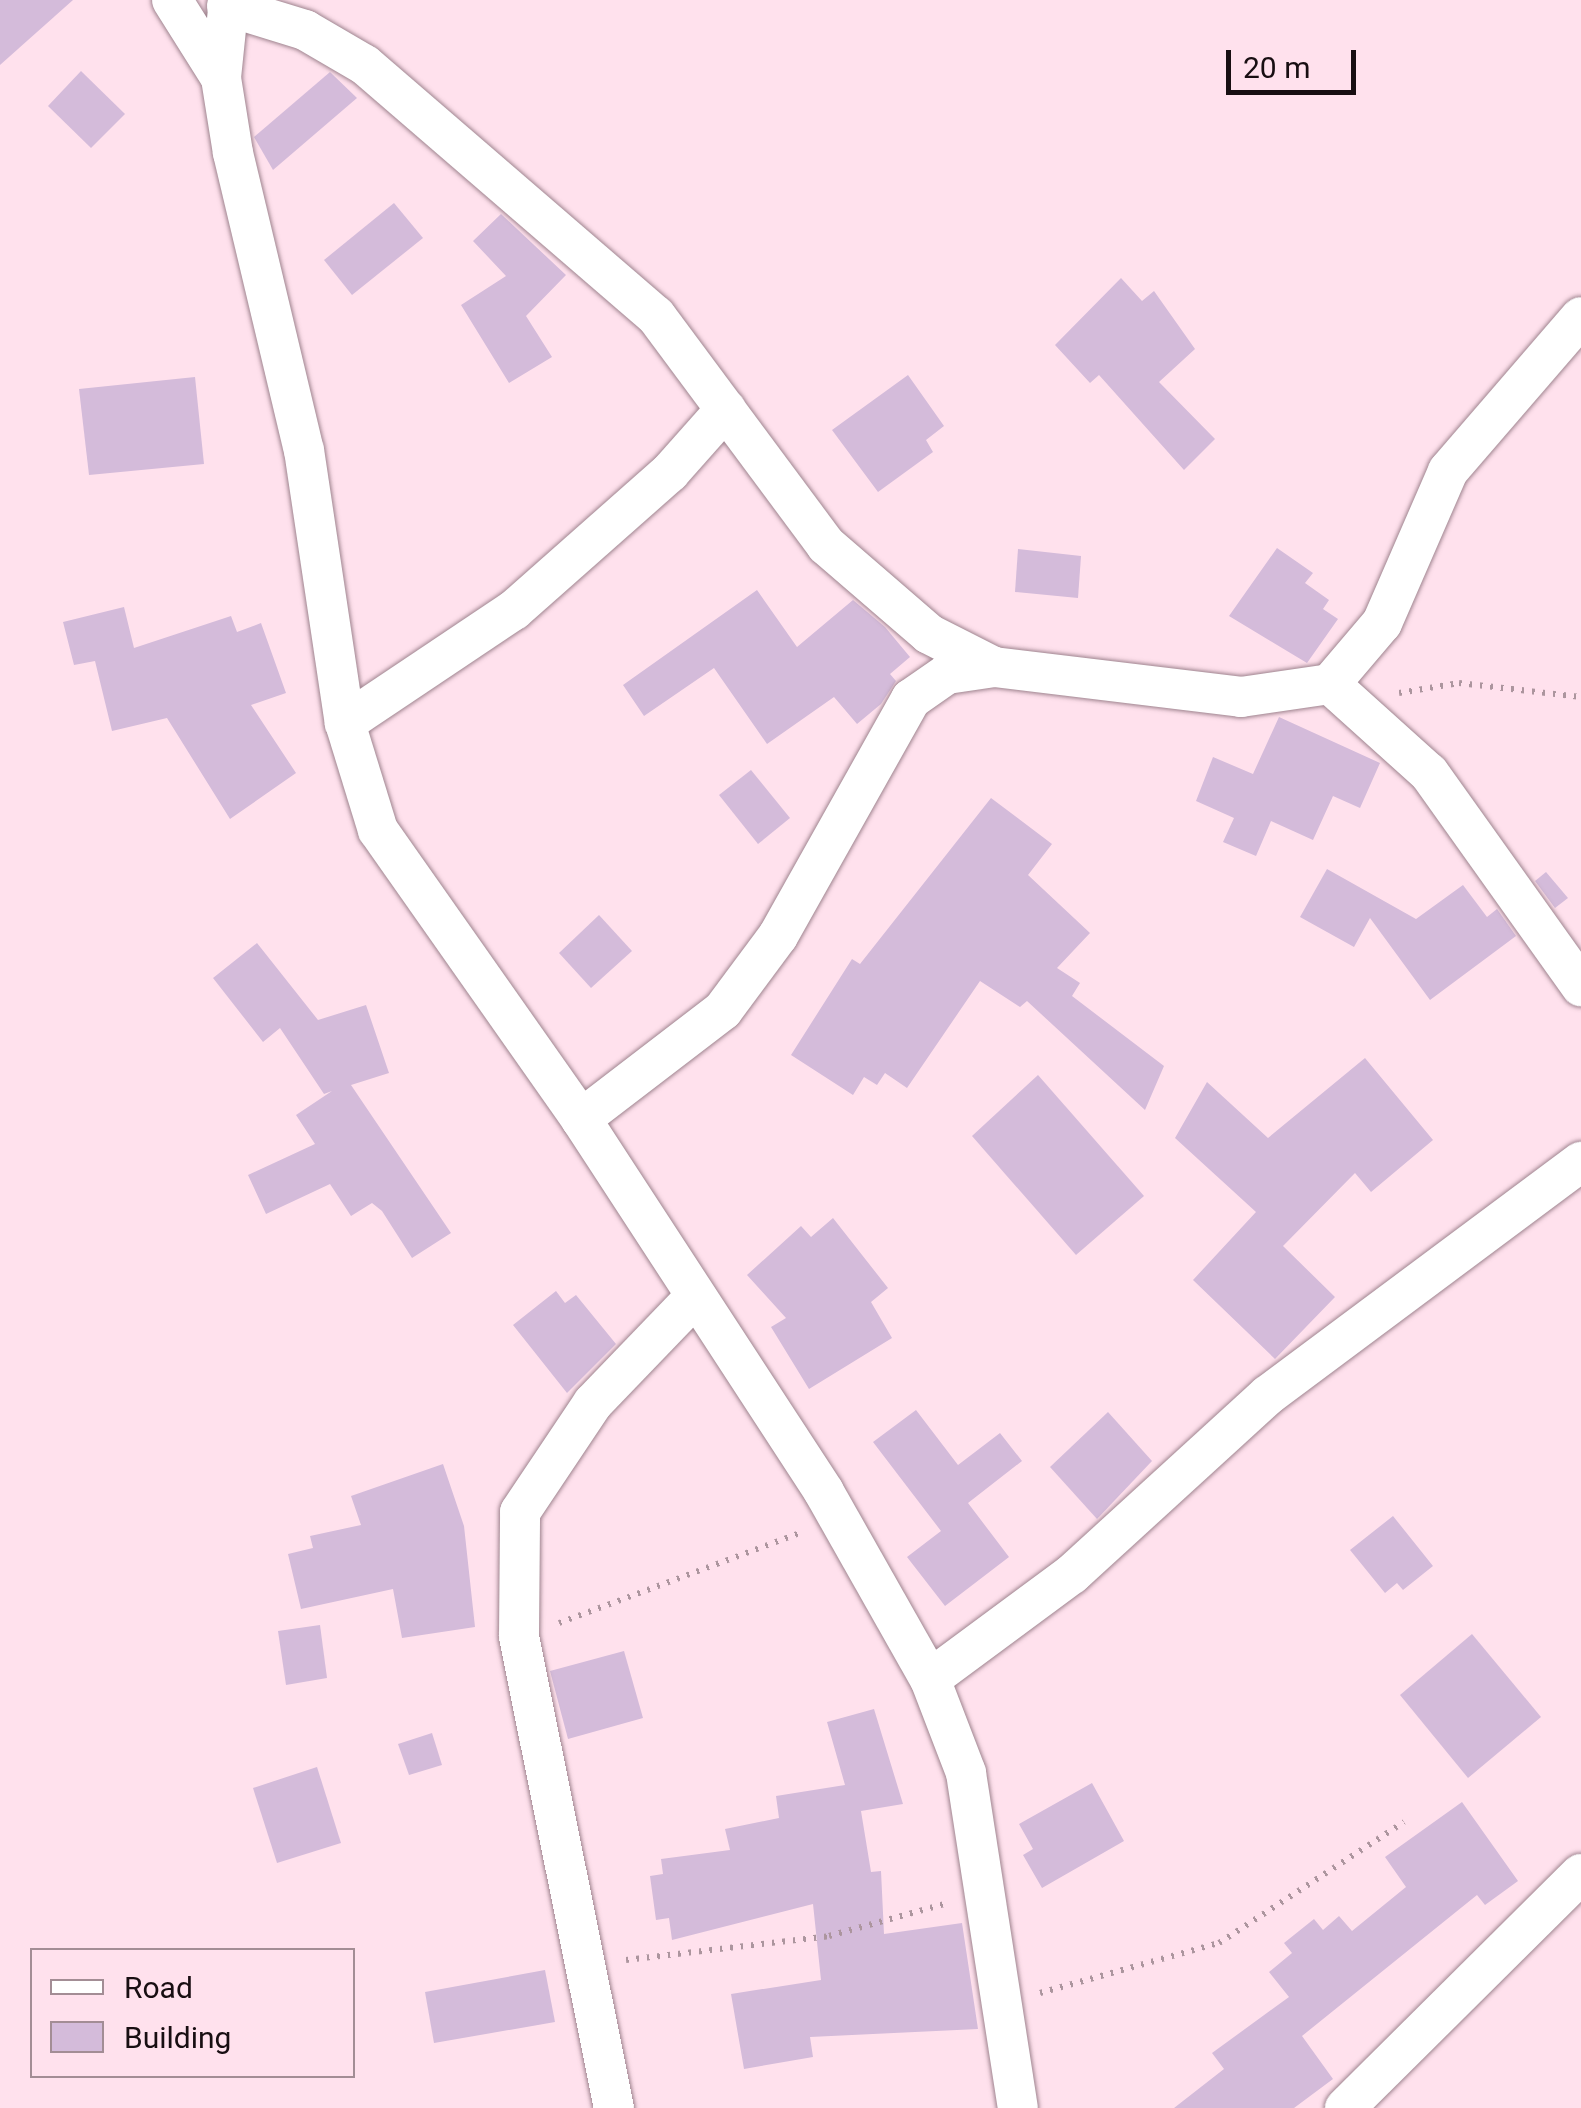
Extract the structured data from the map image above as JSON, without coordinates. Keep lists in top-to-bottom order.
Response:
{
  "legend": ["Road", "Building"],
  "scale_bar": "20 m"
}
